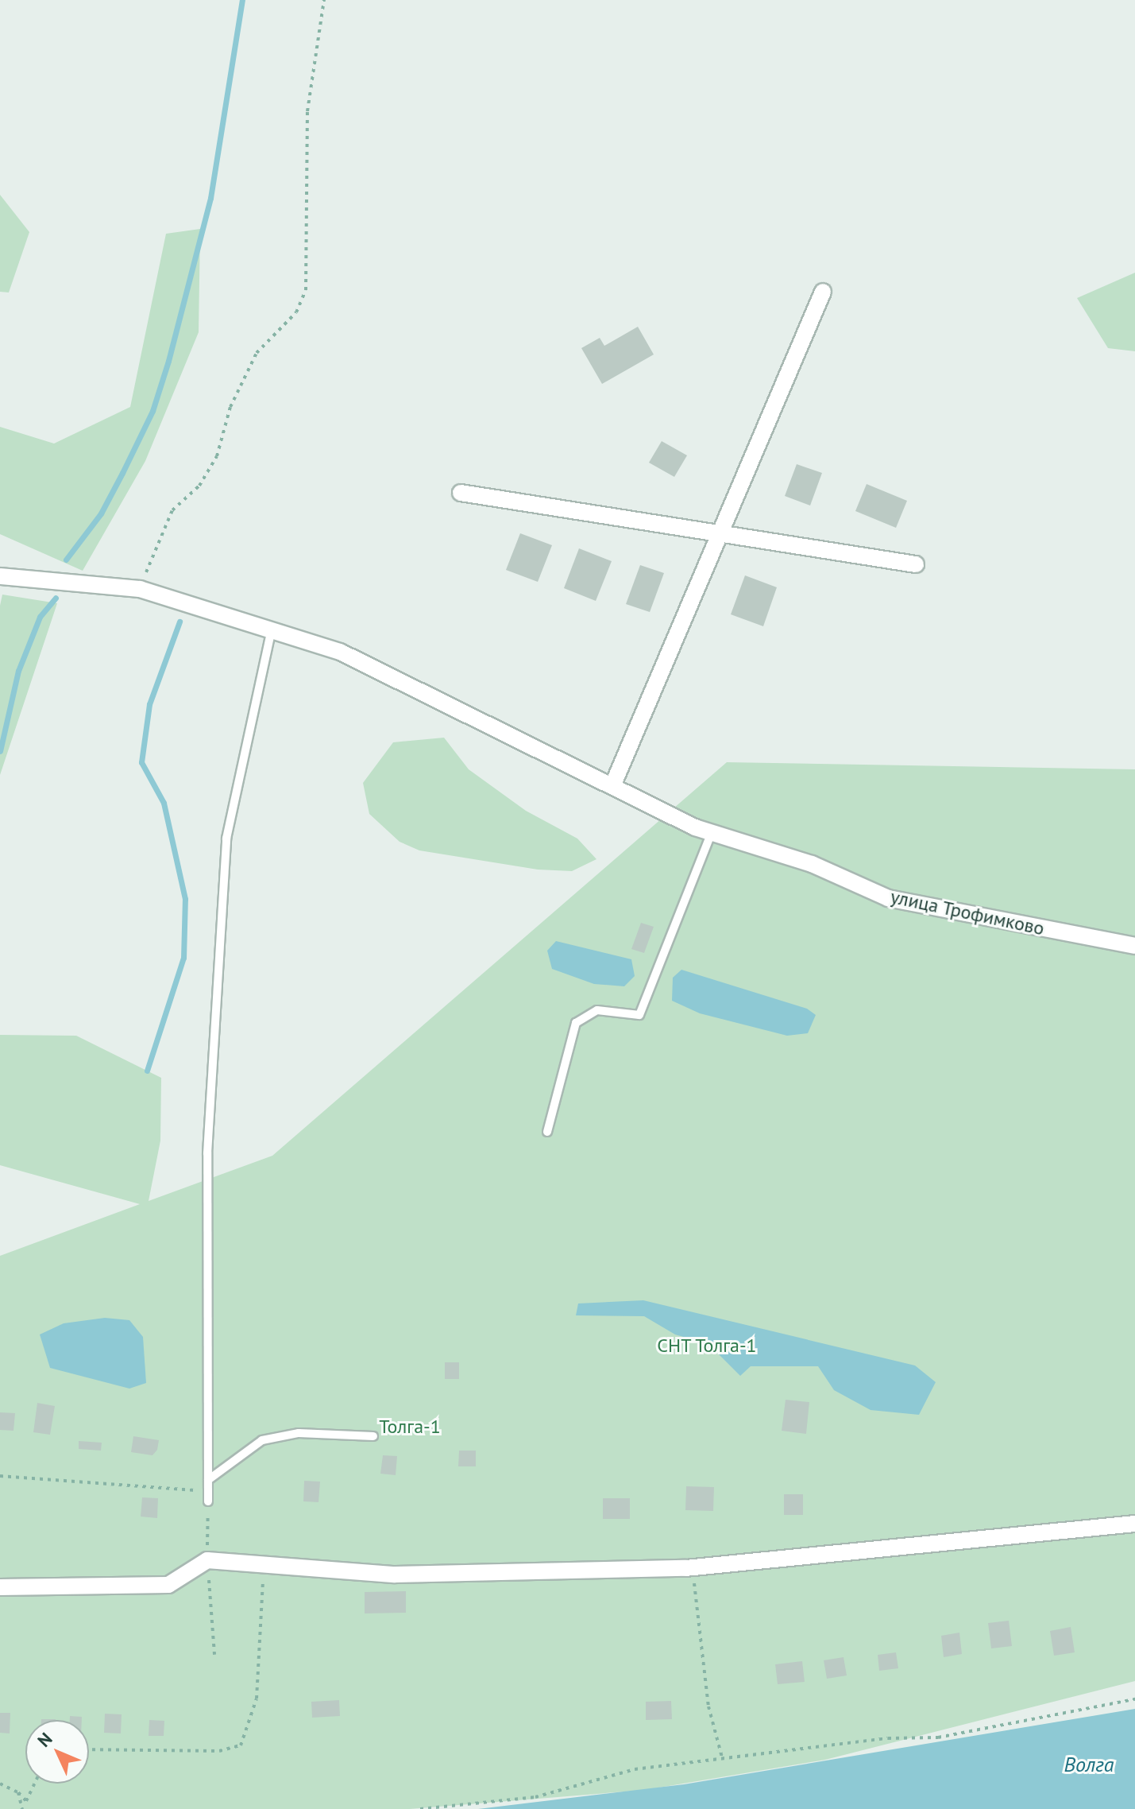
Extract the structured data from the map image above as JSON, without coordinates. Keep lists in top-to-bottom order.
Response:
{
  "streets": {
    "street": ["улица Трофимково"]
  },
  "water": ["Волга"],
  "parks": ["СНТ Толга-1", "Толга-1"],
  "north": "top left"
}
